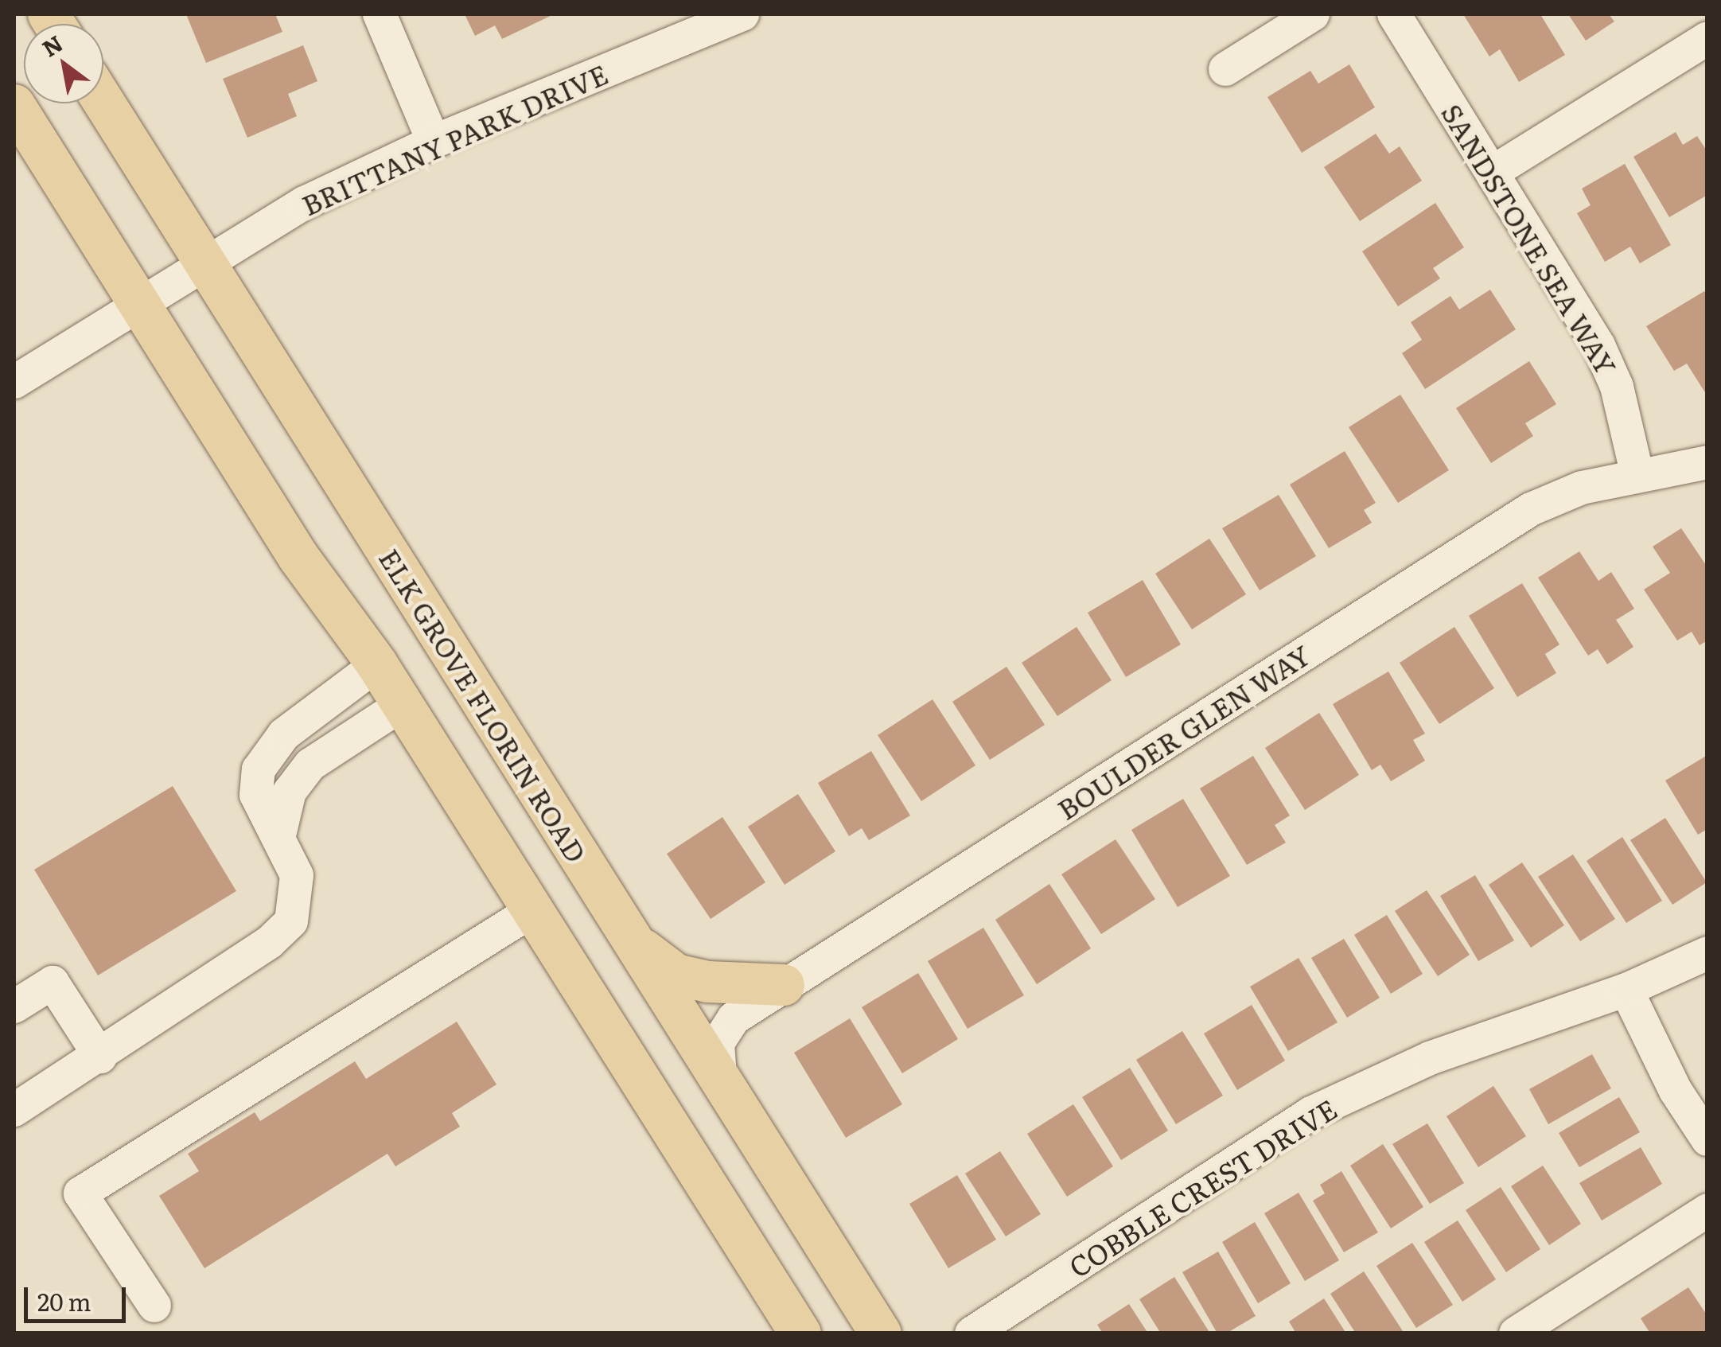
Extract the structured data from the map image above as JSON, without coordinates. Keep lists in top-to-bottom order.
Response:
{
  "streets": {
    "main road": ["ELK GROVE FLORIN ROAD"],
    "street": [
      "BRITTANY PARK DRIVE",
      "SANDSTONE SEA WAY",
      "BOULDER GLEN WAY",
      "COBBLE CREST DRIVE"
    ]
  },
  "crossings": [
    ["BRITTANY PARK DRIVE", "ELK GROVE FLORIN ROAD"],
    ["SANDSTONE SEA WAY", "BOULDER GLEN WAY"],
    ["ELK GROVE FLORIN ROAD", "BOULDER GLEN WAY"]
  ],
  "scale_bar": "20 m",
  "north": "top left"
}
